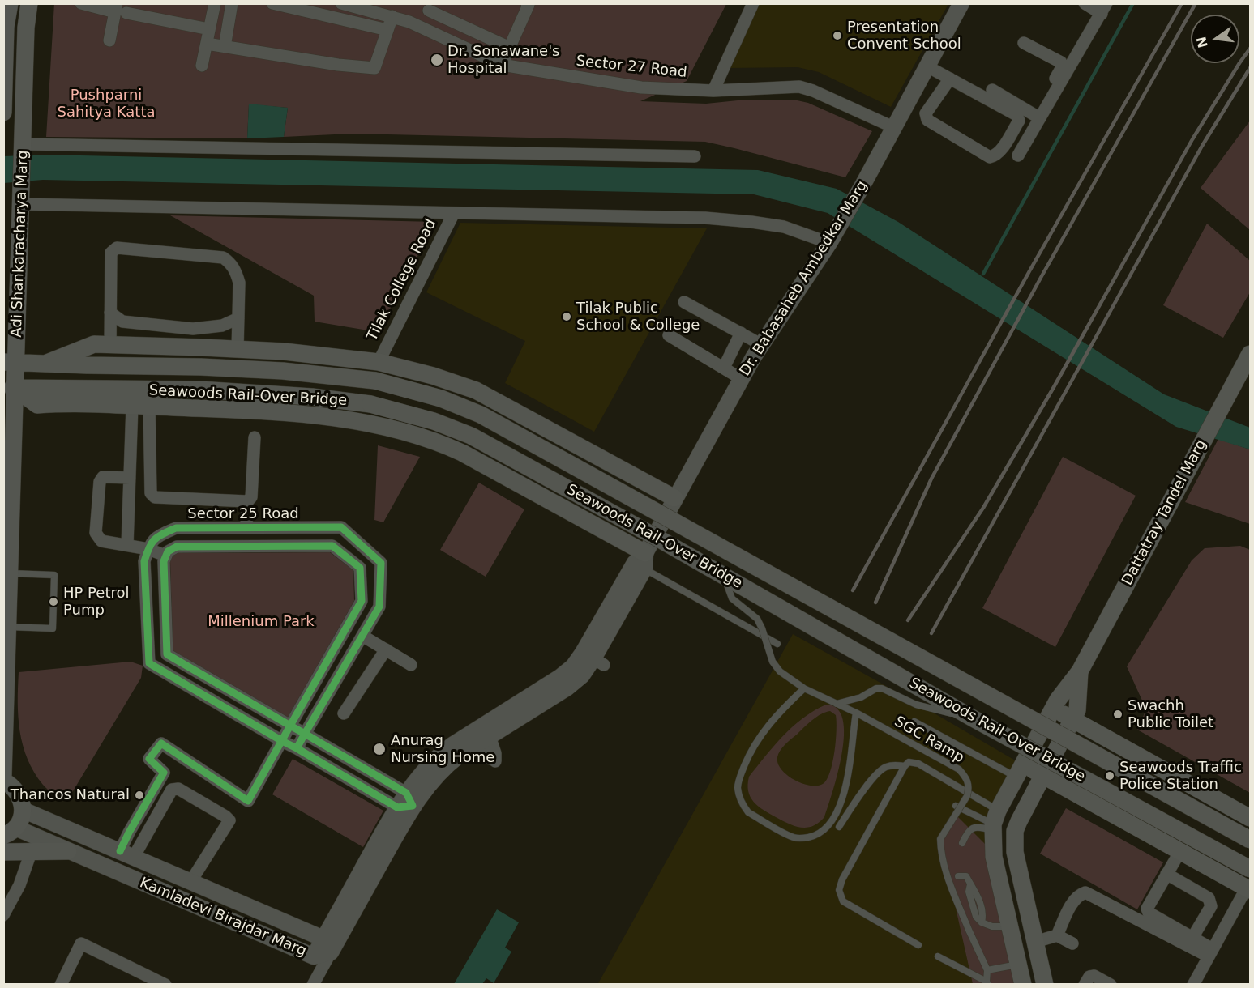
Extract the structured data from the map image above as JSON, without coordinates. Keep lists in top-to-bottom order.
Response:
{
  "streets": {
    "main road": ["Adi Shankaracharya Marg", "Seawoods Rail-Over Bridge", "Dattatray Tandel Marg"],
    "street": [
      "Sector 27 Road",
      "Dr. Babasaheb Ambedkar Marg",
      "Tilak College Road",
      "Sector 25 Road",
      "Kamladevi Birajdar Marg"
    ],
    "lane": ["SGC Ramp"]
  },
  "crossings": [
    ["Sector 27 Road", "Dr. Babasaheb Ambedkar Marg"],
    ["Adi Shankaracharya Marg", "Seawoods Rail-Over Bridge"],
    ["Dr. Babasaheb Ambedkar Marg", "Kamladevi Birajdar Marg"]
  ],
  "parks": ["Pushparni Sahitya Katta", "Millenium Park"],
  "places": [
    "Presentation Convent School",
    "Dr. Sonawane's Hospital",
    "Tilak Public School & College",
    "HP Petrol Pump",
    "Swachh Public Toilet",
    "Anurag Nursing Home",
    "Seawoods Traffic Police Station",
    "Thancos Natural"
  ],
  "north": "left"
}
